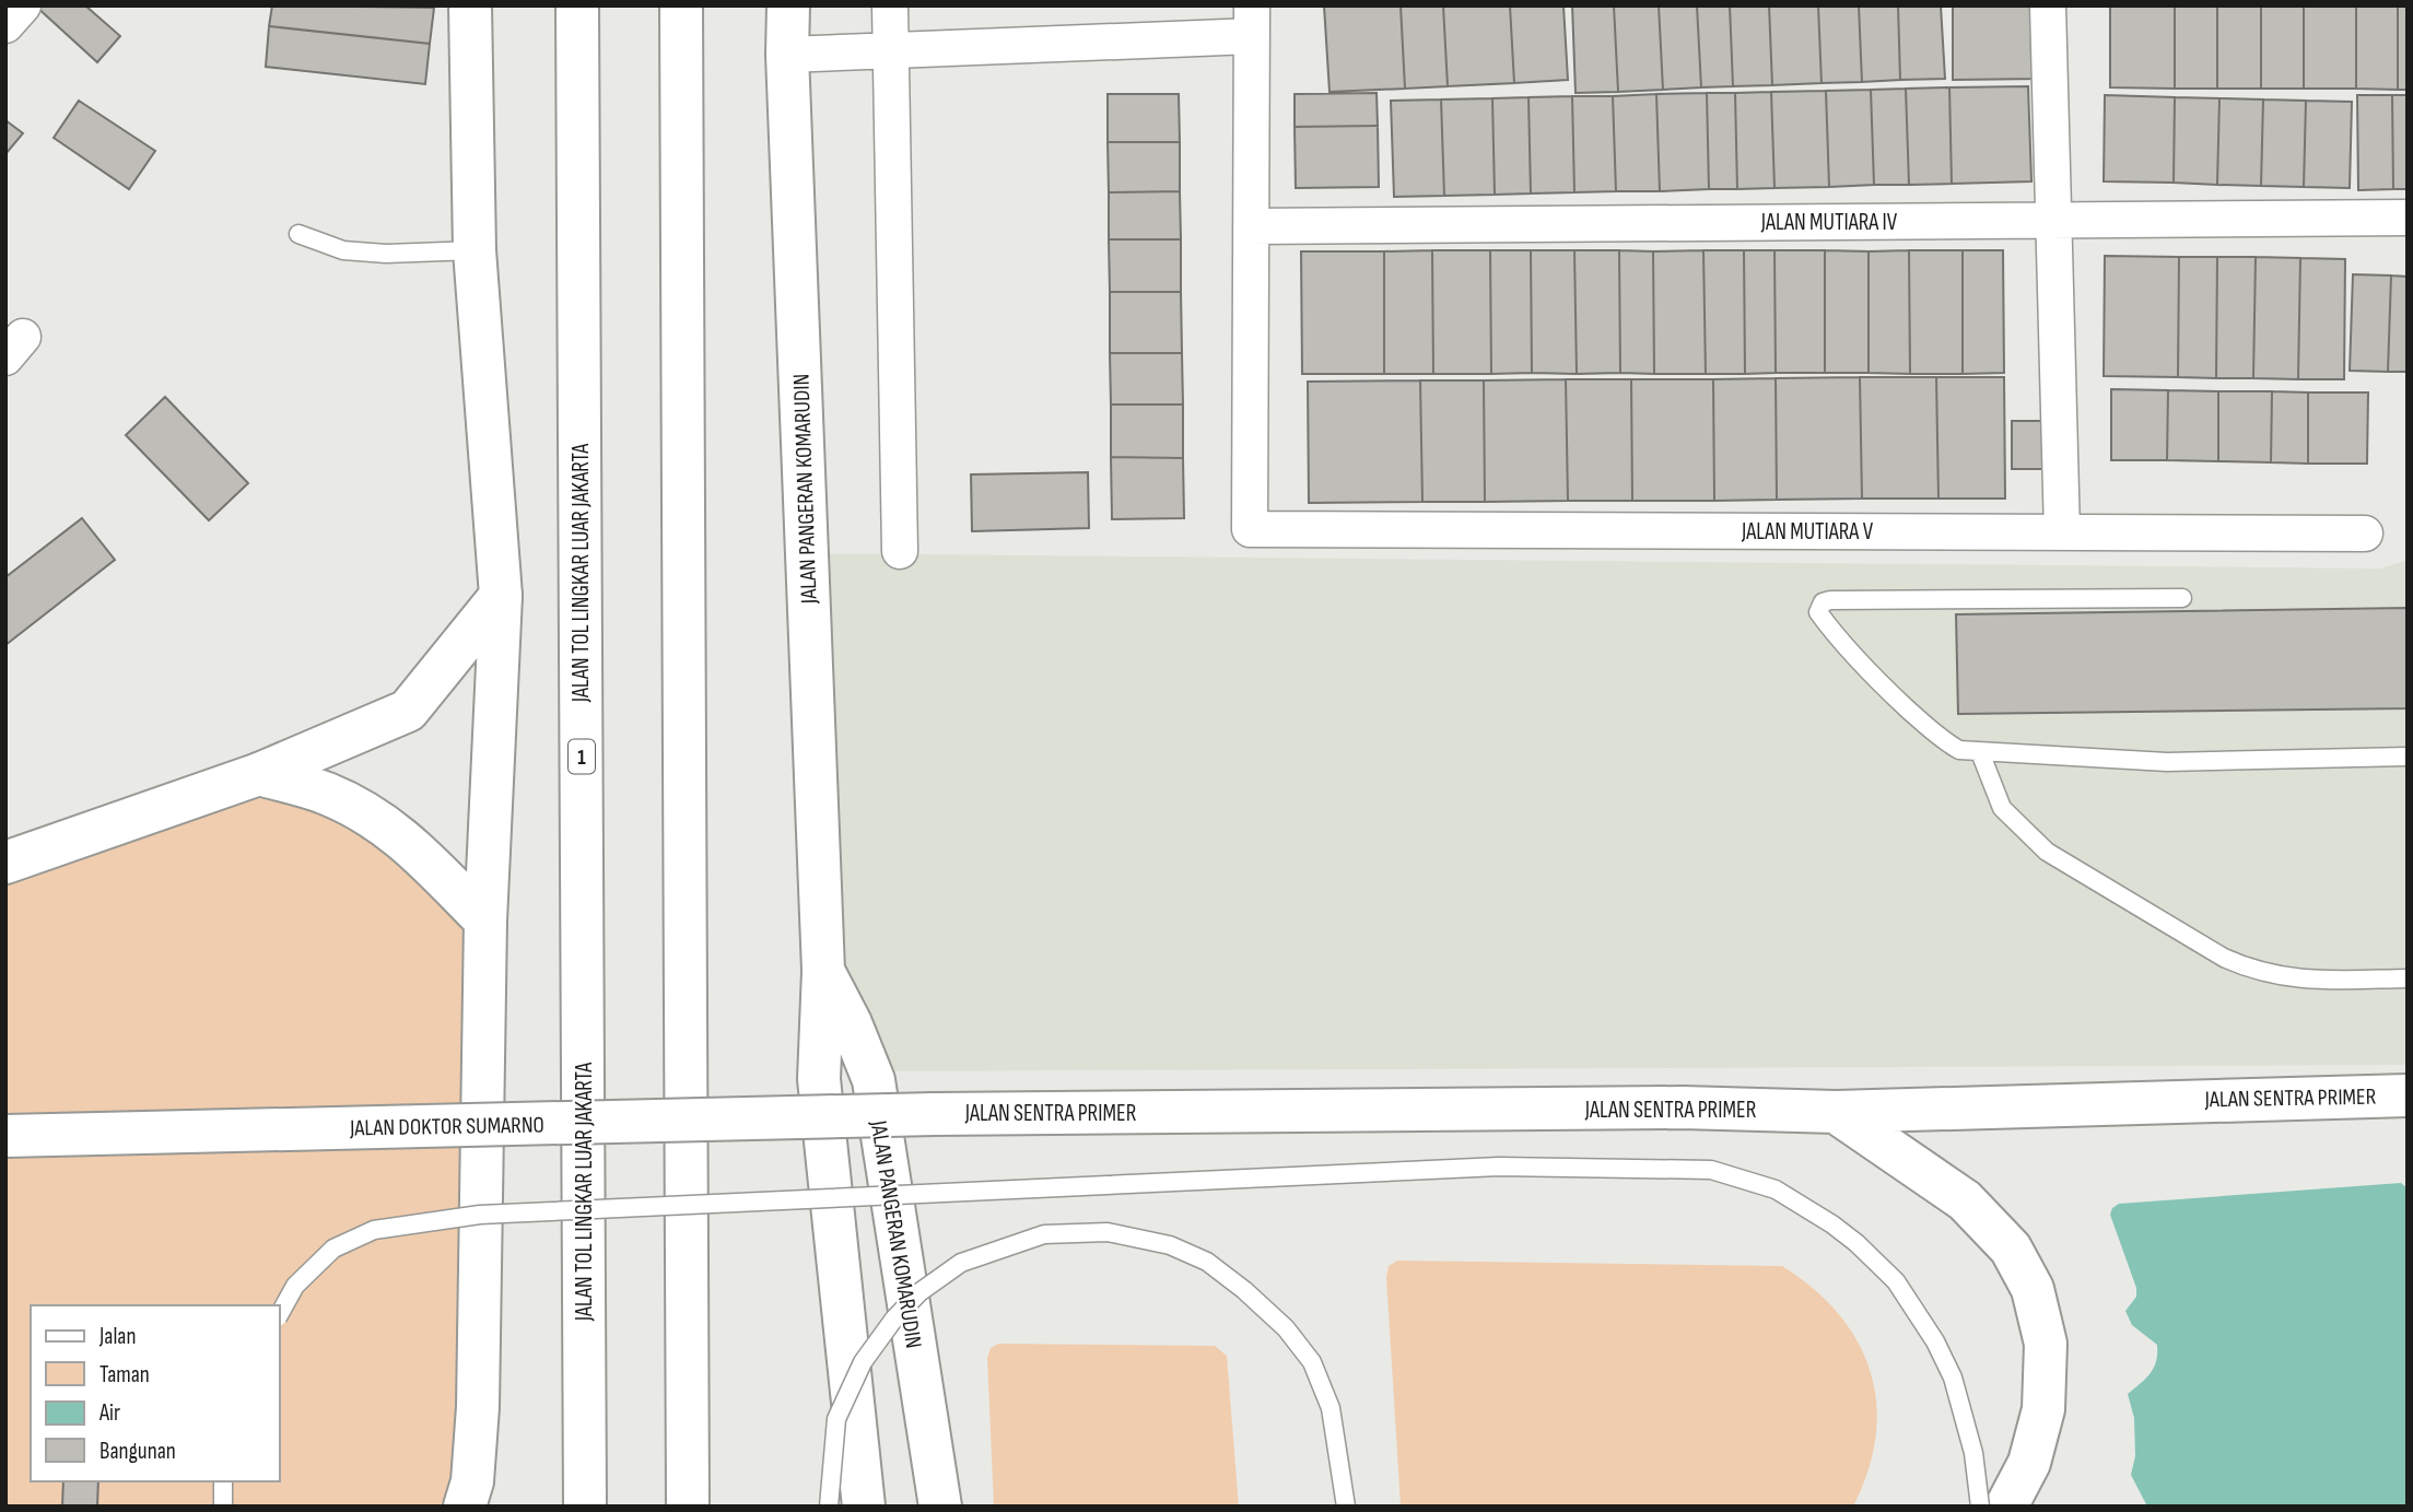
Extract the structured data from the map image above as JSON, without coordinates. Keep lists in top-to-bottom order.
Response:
{
  "streets": {
    "main road": [
      "JALAN PANGERAN KOMARUDIN",
      "JALAN TOL LINGKAR LUAR JAKARTA",
      "1",
      "JALAN SENTRA PRIMER",
      "JALAN DOKTOR SUMARNO"
    ],
    "street": ["JALAN MUTIARA IV", "JALAN MUTIARA V"]
  },
  "crossings": [
    ["JALAN MUTIARA IV", "JALAN MUTIARA V"],
    ["JALAN SENTRA PRIMER", "JALAN DOKTOR SUMARNO"]
  ],
  "legend": [
    "Jalan",
    "Taman",
    "Air",
    "Bangunan"
  ]
}
